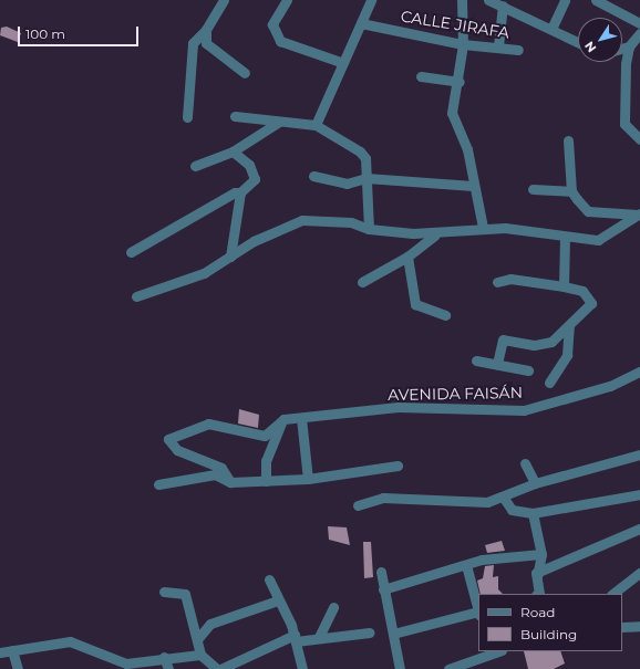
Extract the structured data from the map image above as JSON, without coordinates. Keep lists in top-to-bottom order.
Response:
{
  "streets": {
    "street": ["CALLE JIRAFA", "AVENIDA FAISÁN"]
  },
  "legend": ["Road", "Building"],
  "scale_bar": "100 m",
  "north": "bottom left"
}
